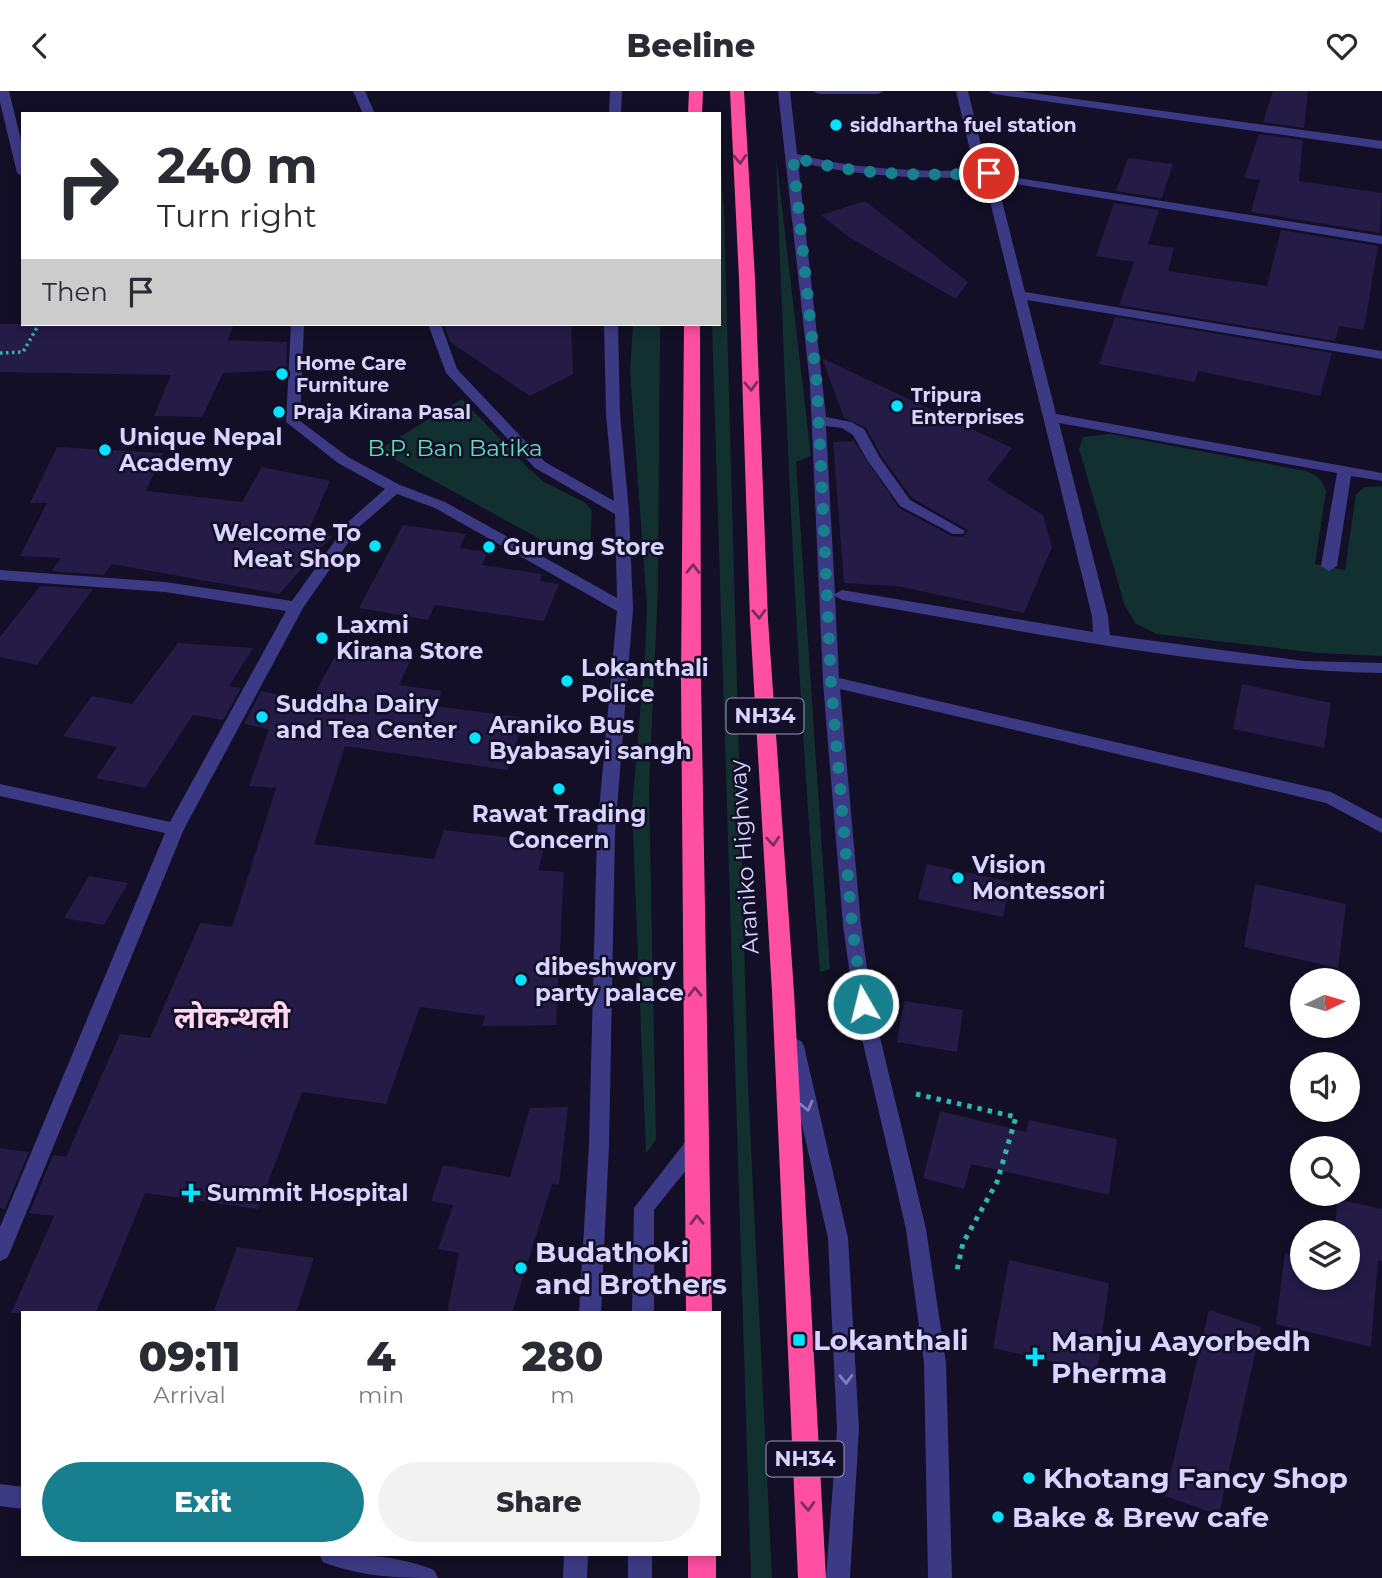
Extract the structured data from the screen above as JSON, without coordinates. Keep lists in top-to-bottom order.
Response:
{
  "streets": {
    "highway": ["NH34", "Araniko Highway"]
  },
  "districts": ["लोकन्थली"],
  "parks": ["B.P. Ban Batika"],
  "places": {
    "other": [
      "siddhartha fuel station",
      "Home Care Furniture",
      "Tripura Enterprises",
      "Praja Kirana Pasal",
      "Unique Nepal Academy",
      "Welcome To Meat Shop",
      "Gurung Store",
      "Laxmi Kirana Store",
      "Lokanthali Police",
      "Suddha Dairy and Tea Center",
      "Araniko Bus Byabasayi sangh",
      "Rawat Trading Concern",
      "Vision Montessori",
      "dibeshwory party palace",
      "Budathoki and Brothers",
      "Khotang Fancy Shop",
      "Bake & Brew cafe"
    ],
    "health": ["Summit Hospital", "Manju Aayorbedh Pherma"],
    "transit": ["Lokanthali"]
  },
  "north": "right",
  "page": {
    "header": "Beeline",
    "turn": ["240 m", "Turn right"],
    "then": "Then",
    "eta": [
      "09:11",
      "Arrival",
      "4",
      "min",
      "280",
      "m"
    ],
    "buttons": ["Exit", "Share"]
  }
}
